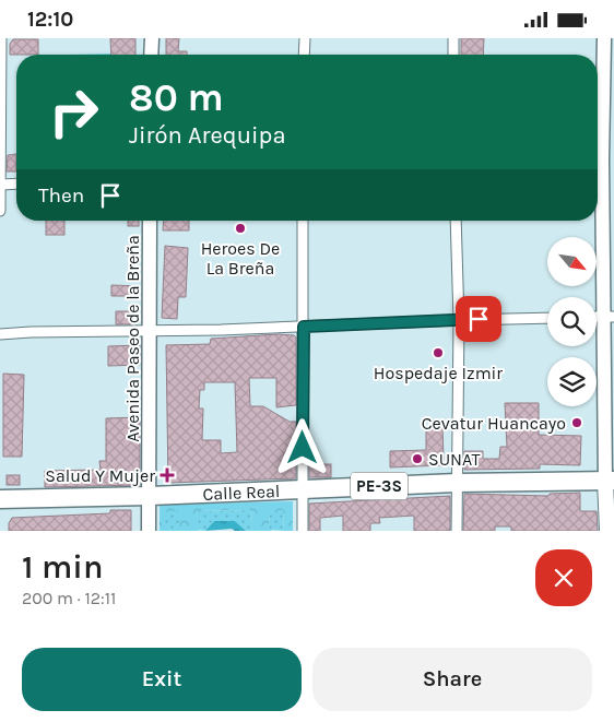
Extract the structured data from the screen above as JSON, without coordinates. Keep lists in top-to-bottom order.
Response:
{
  "streets": {
    "highway": ["PE-3S", "Calle Real"],
    "street": ["Avenida Paseo de la Breña"]
  },
  "crossings": [
    ["Avenida Paseo de la Breña", "Calle Real"]
  ],
  "places": {
    "other": [
      "Heroes De La Breña",
      "Hospedaje Izmir",
      "Cevatur Huancayo",
      "SUNAT"
    ],
    "health": ["Salud Y Mujer"]
  },
  "north": "bottom right",
  "page": {
    "status": "12:10",
    "turn": ["80 m", "Jirón Arequipa"],
    "then": "Then",
    "heading": ["1 min", "200 m · 12:11"],
    "buttons": ["Exit", "Share"]
  }
}
